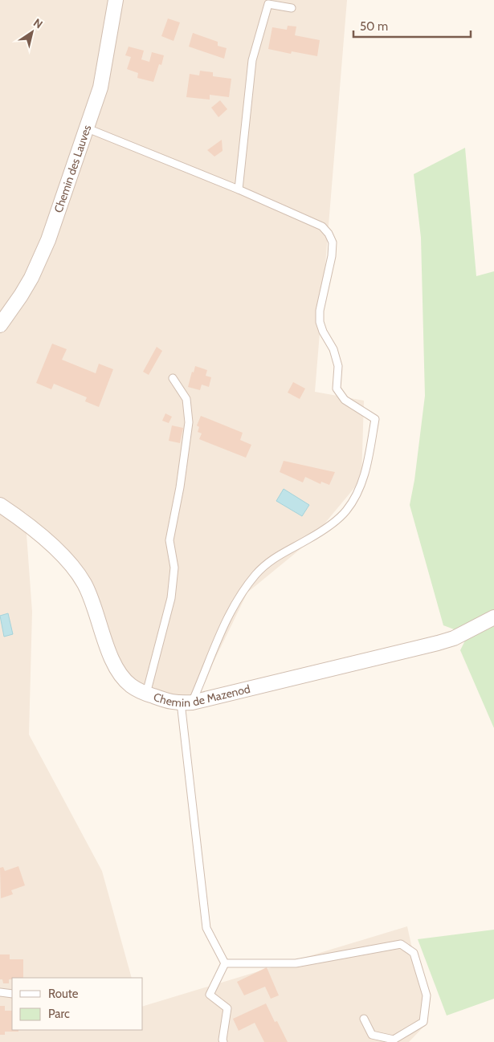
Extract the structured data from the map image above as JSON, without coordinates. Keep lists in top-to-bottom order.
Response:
{
  "streets": {
    "street": ["Chemin des Lauves", "Chemin de Mazenod"]
  },
  "legend": ["Route", "Parc"],
  "scale_bar": "50 m",
  "north": "top right"
}
